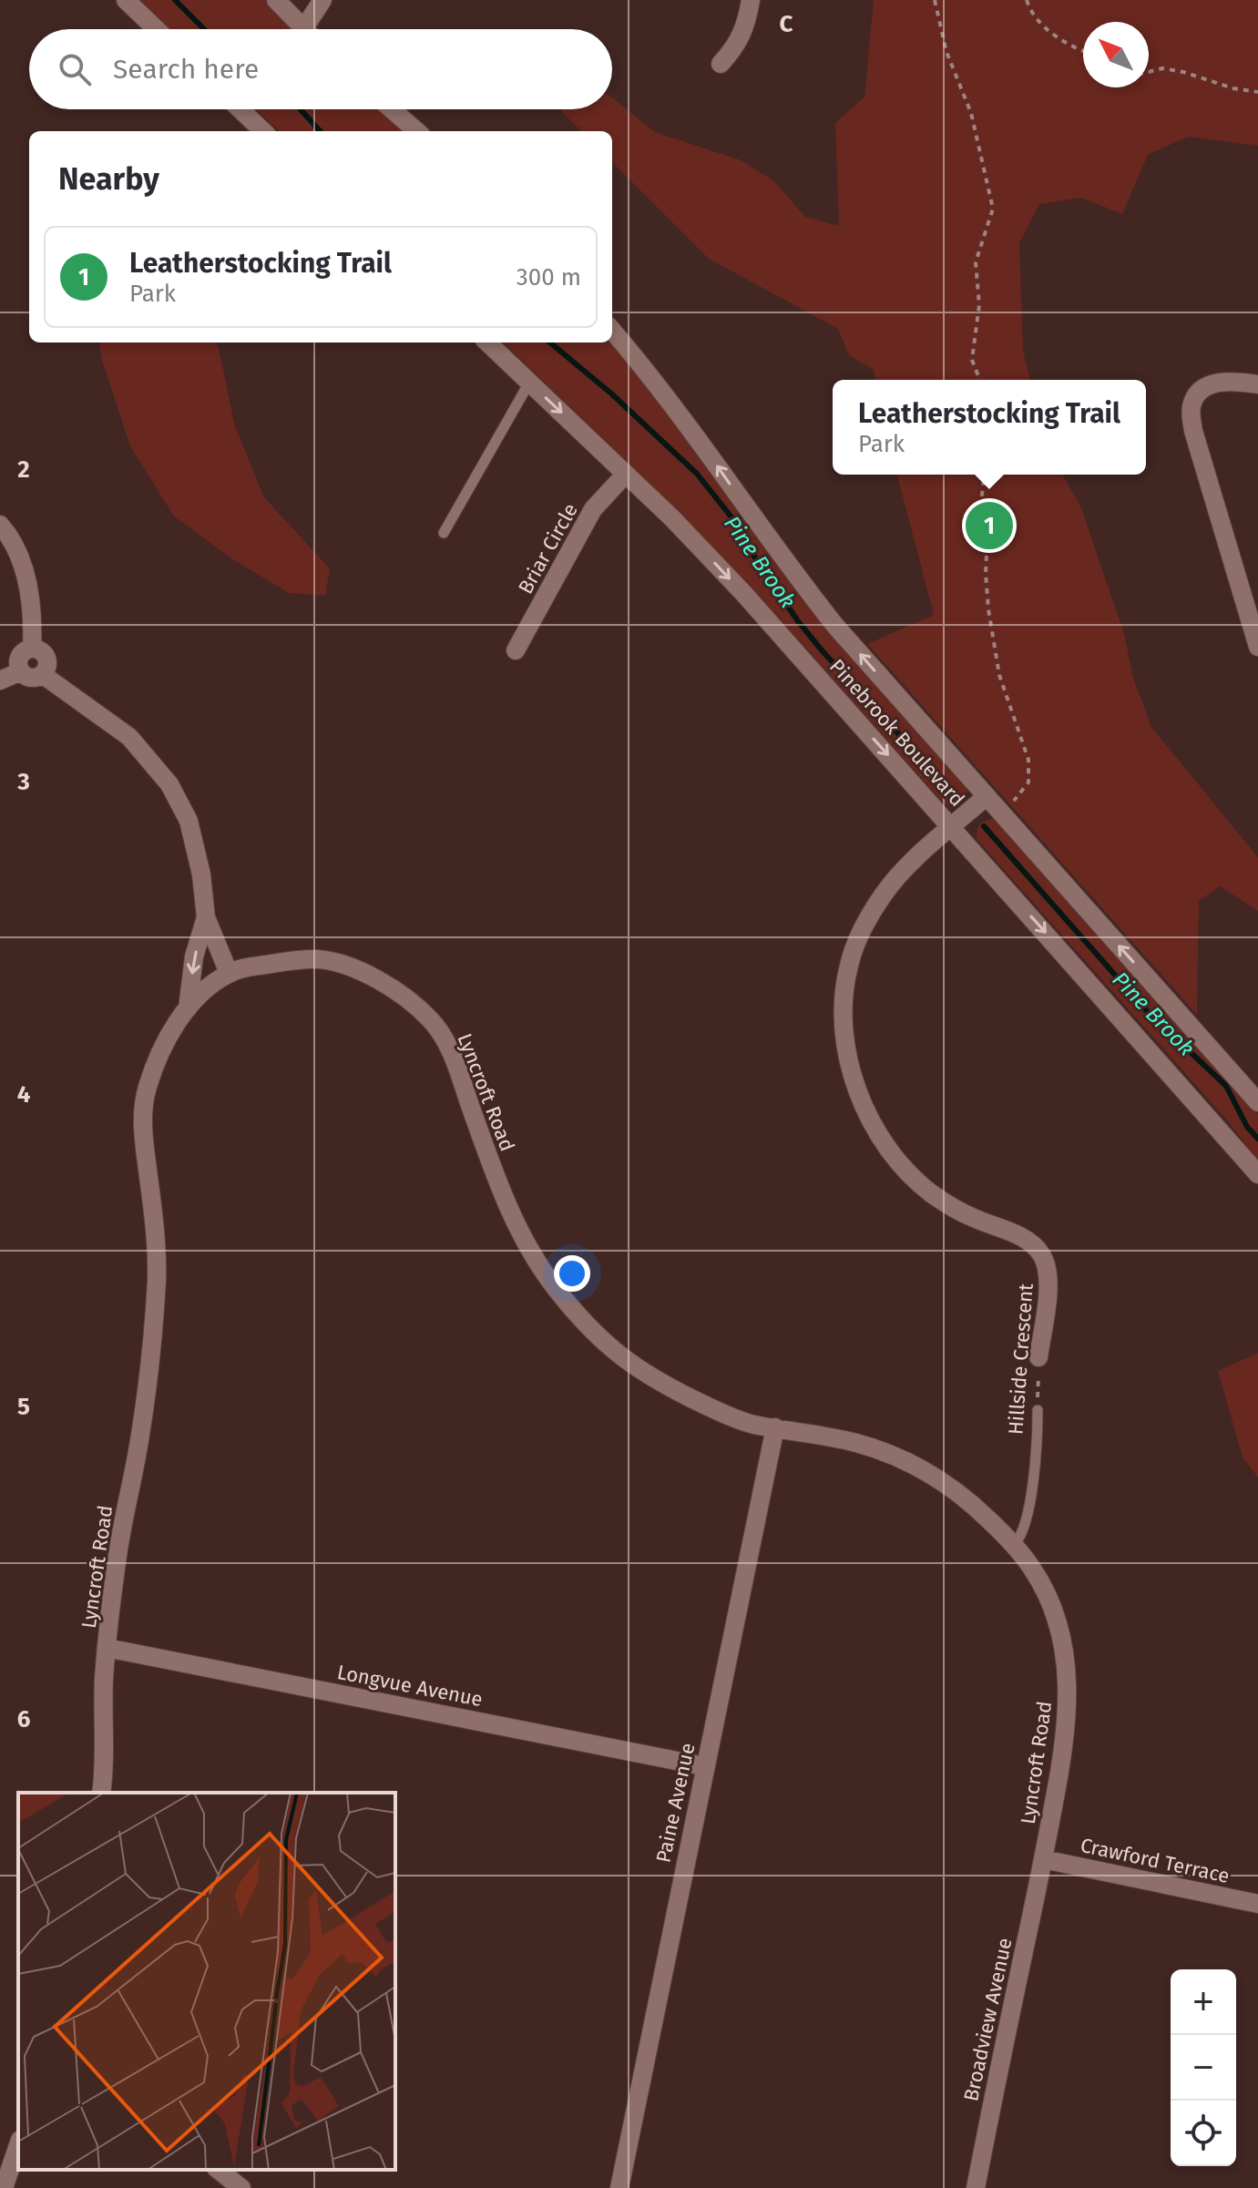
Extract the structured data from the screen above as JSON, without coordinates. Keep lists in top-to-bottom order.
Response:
{
  "streets": {
    "street": [
      "Briar Circle",
      "Pinebrook Boulevard",
      "Lyncroft Road",
      "Hillside Crescent",
      "Longvue Avenue",
      "Paine Avenue",
      "Crawford Terrace",
      "Broadview Avenue"
    ]
  },
  "crossings": [
    ["Briar Circle", "Pinebrook Boulevard"],
    ["Pinebrook Boulevard", "Hillside Crescent"],
    ["Lyncroft Road", "Hillside Crescent"],
    ["Lyncroft Road", "Longvue Avenue"],
    ["Lyncroft Road", "Paine Avenue"],
    ["Lyncroft Road", "Crawford Terrace"],
    ["Lyncroft Road", "Broadview Avenue"],
    ["Longvue Avenue", "Paine Avenue"],
    ["Crawford Terrace", "Broadview Avenue"]
  ],
  "water": ["Pine Brook"],
  "north": "top left",
  "page": {
    "search": "Search here",
    "heading": "Nearby",
    "list": [
      {
        "mark": "1",
        "name": "Leatherstocking Trail",
        "note": "Park",
        "value": "300 m"
      }
    ],
    "popup": ["Leatherstocking Trail", "Park"],
    "pins": "1",
    "map_buttons": ["+", "−"]
  },
  "grid": {
    "columns": ["C"],
    "rows": [
      "2",
      "3",
      "4",
      "5",
      "6"
    ]
  }
}
